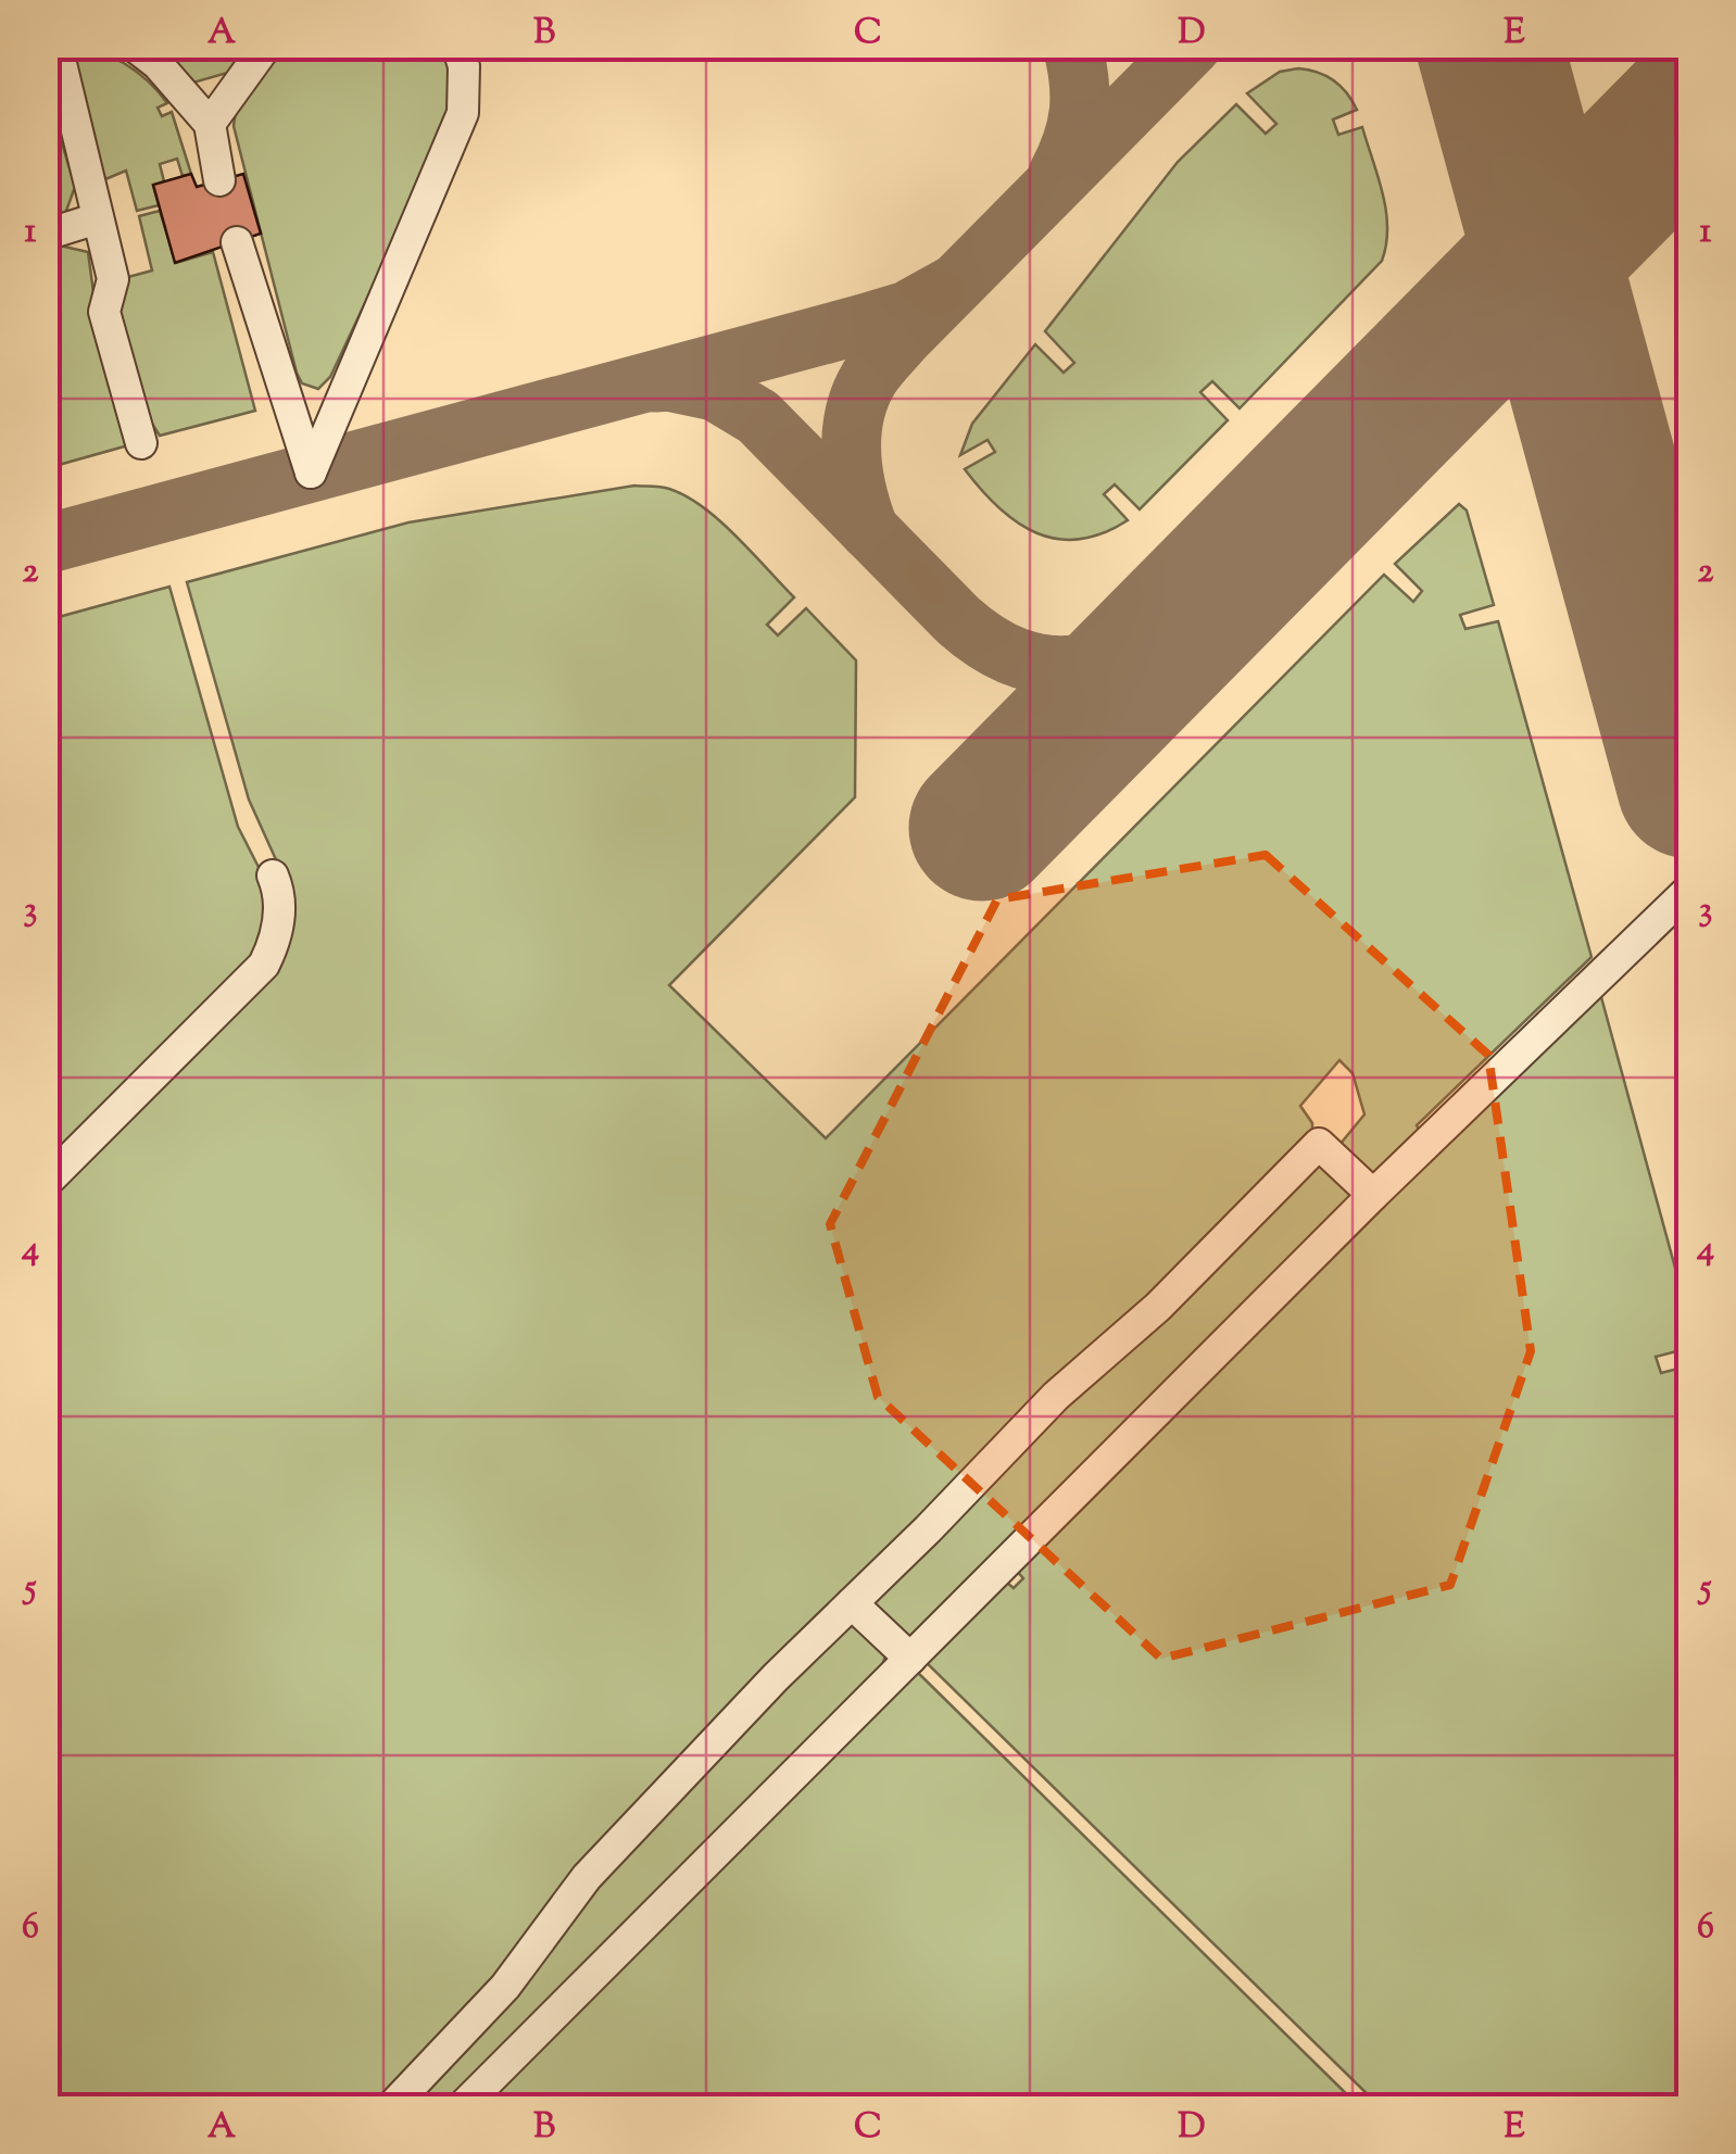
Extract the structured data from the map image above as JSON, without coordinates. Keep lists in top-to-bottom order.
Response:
{
  "grid": {
    "columns": [
      "A",
      "B",
      "C",
      "D",
      "E"
    ],
    "rows": [
      "1",
      "2",
      "3",
      "4",
      "5",
      "6"
    ]
  }
}
